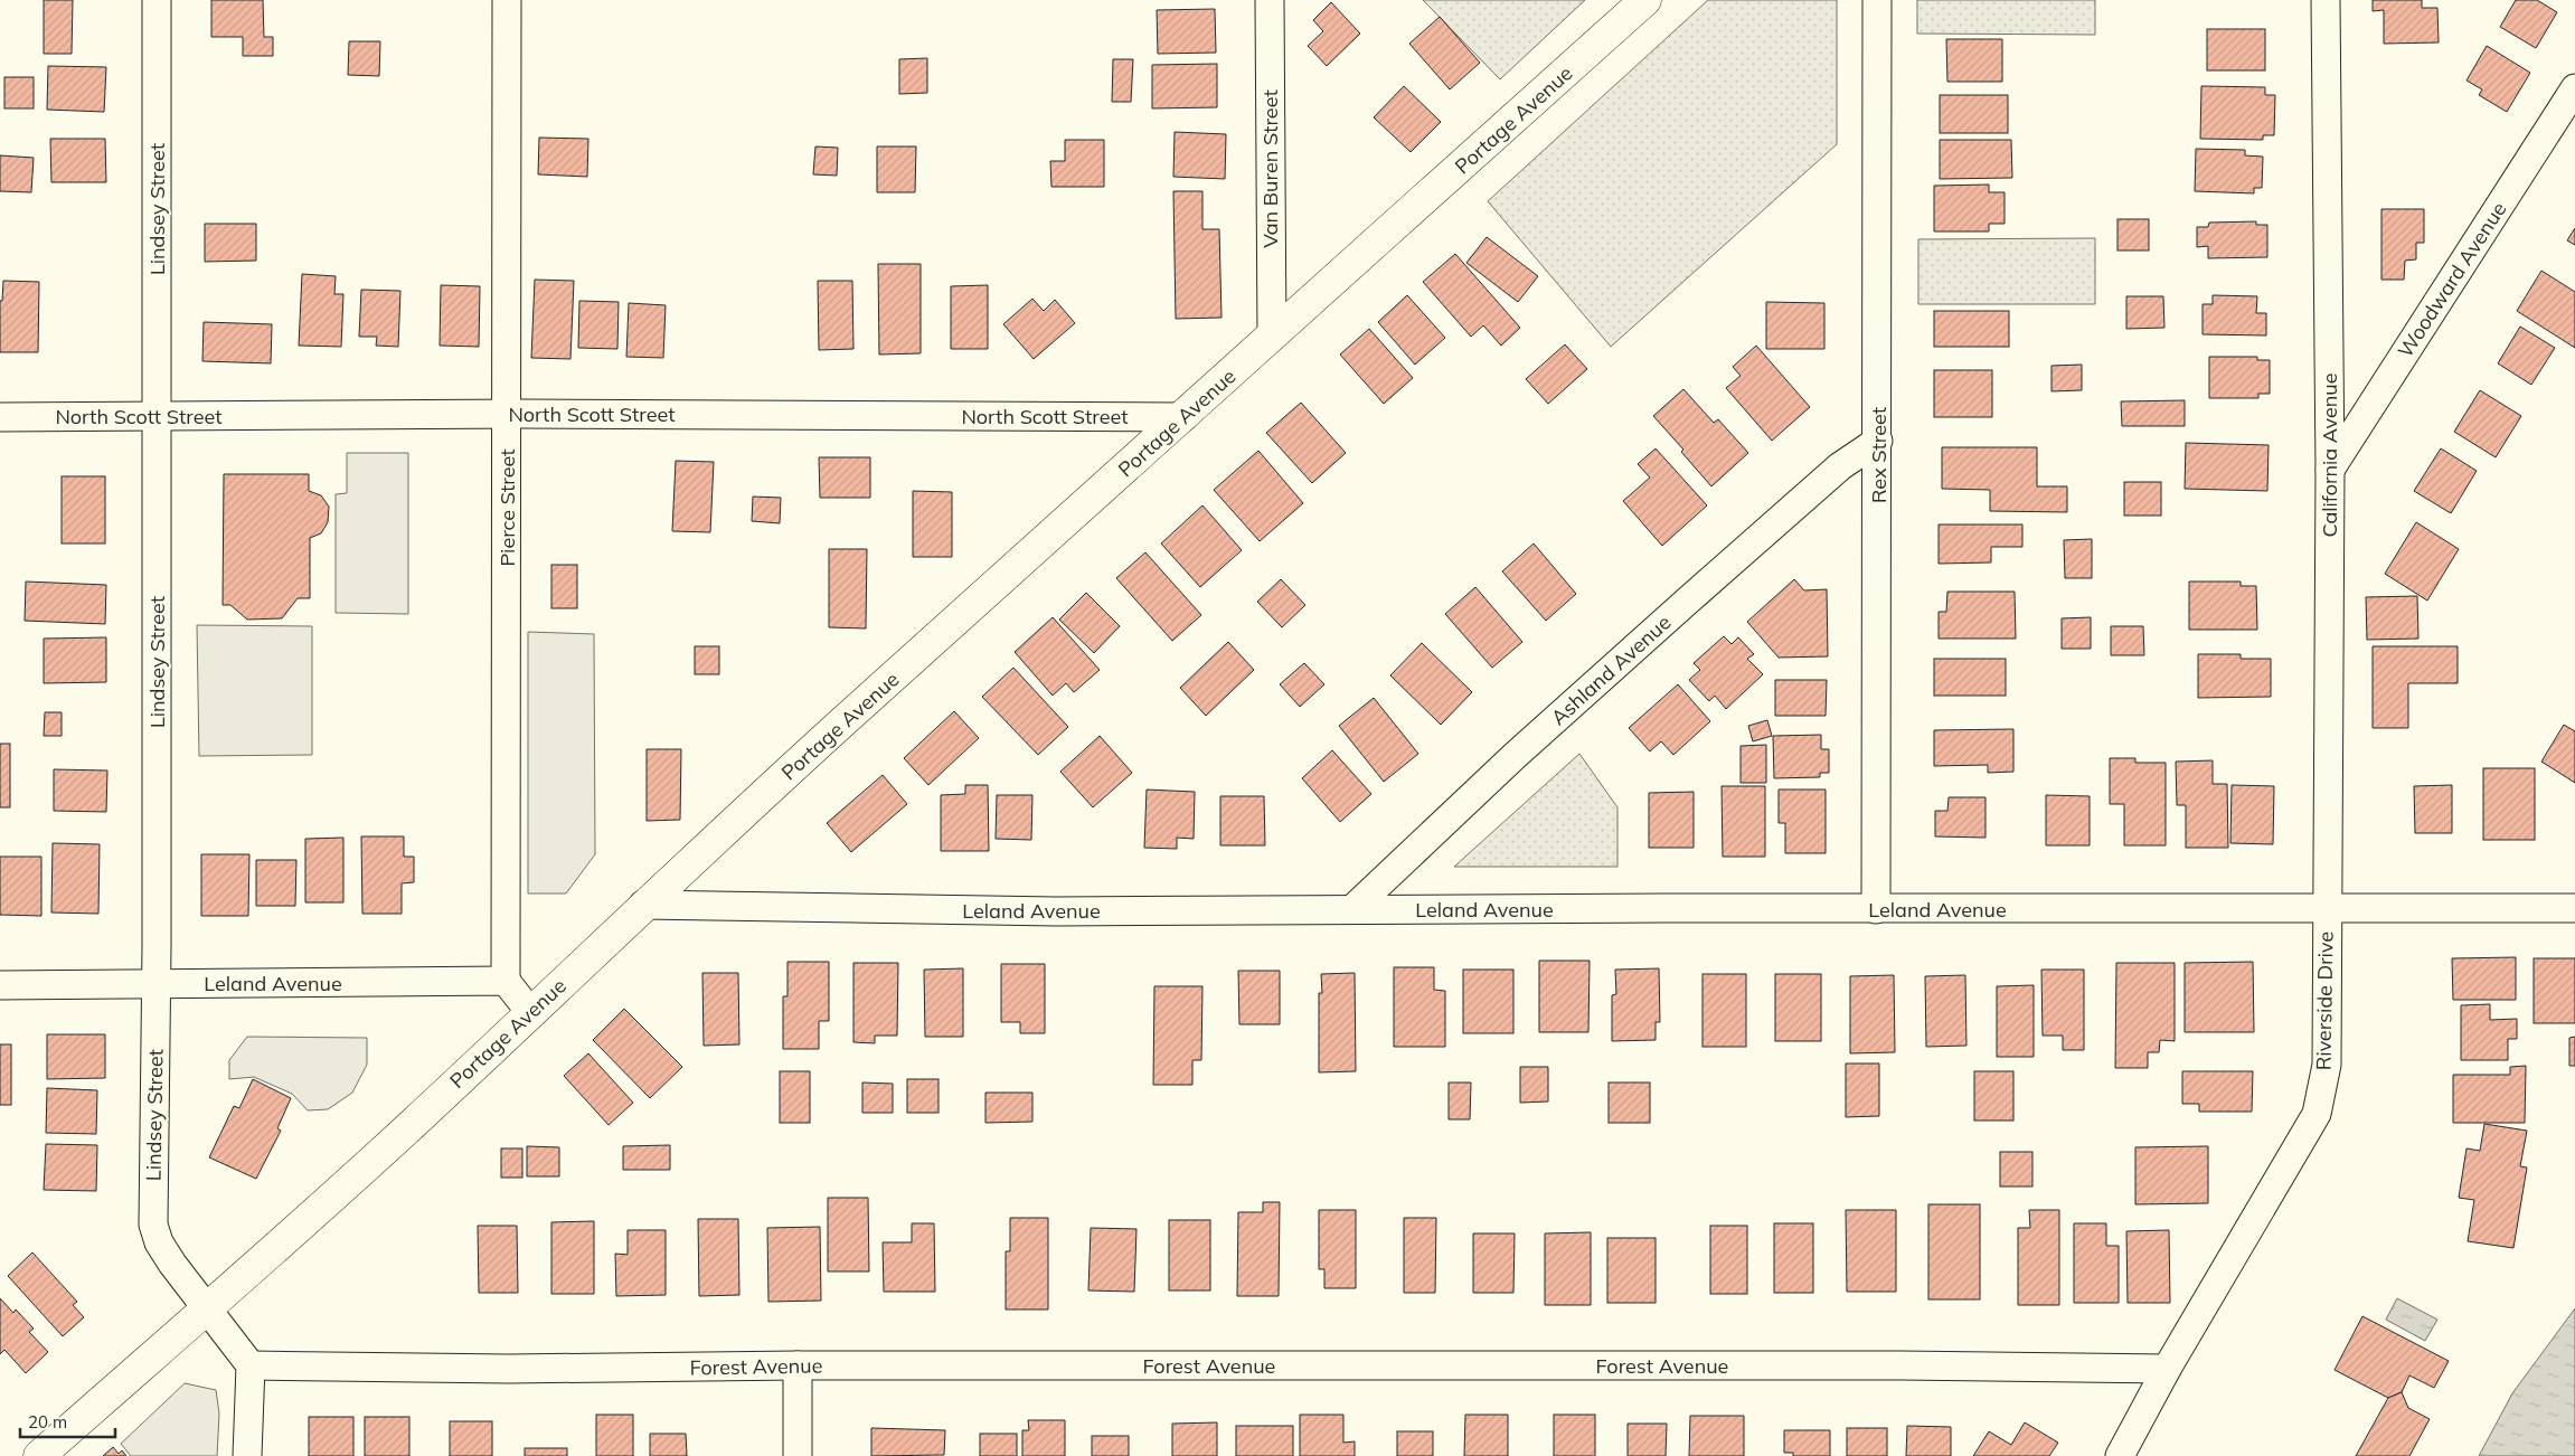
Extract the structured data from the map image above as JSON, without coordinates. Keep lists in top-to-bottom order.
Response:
{
  "streets": {
    "main road": ["Portage Avenue"],
    "street": [
      "Van Buren Street",
      "Lindsey Street",
      "Woodward Avenue",
      "North Scott Street",
      "Rex Street",
      "California Avenue",
      "Pierce Street",
      "Ashland Avenue",
      "Leland Avenue",
      "Riverside Drive",
      "Forest Avenue"
    ]
  },
  "crossings": [
    ["Portage Avenue", "Van Buren Street"],
    ["Portage Avenue", "Lindsey Street"],
    ["Portage Avenue", "North Scott Street"],
    ["Portage Avenue", "Leland Avenue"],
    ["Lindsey Street", "North Scott Street"],
    ["Lindsey Street", "Leland Avenue"],
    ["Lindsey Street", "Forest Avenue"],
    ["Woodward Avenue", "California Avenue"],
    ["North Scott Street", "Pierce Street"],
    ["Rex Street", "Ashland Avenue"],
    ["Rex Street", "Leland Avenue"],
    ["California Avenue", "Leland Avenue"],
    ["California Avenue", "Riverside Drive"],
    ["Pierce Street", "Leland Avenue"],
    ["Ashland Avenue", "Leland Avenue"],
    ["Leland Avenue", "Riverside Drive"],
    ["Riverside Drive", "Forest Avenue"]
  ],
  "scale_bar": "20 m"
}
